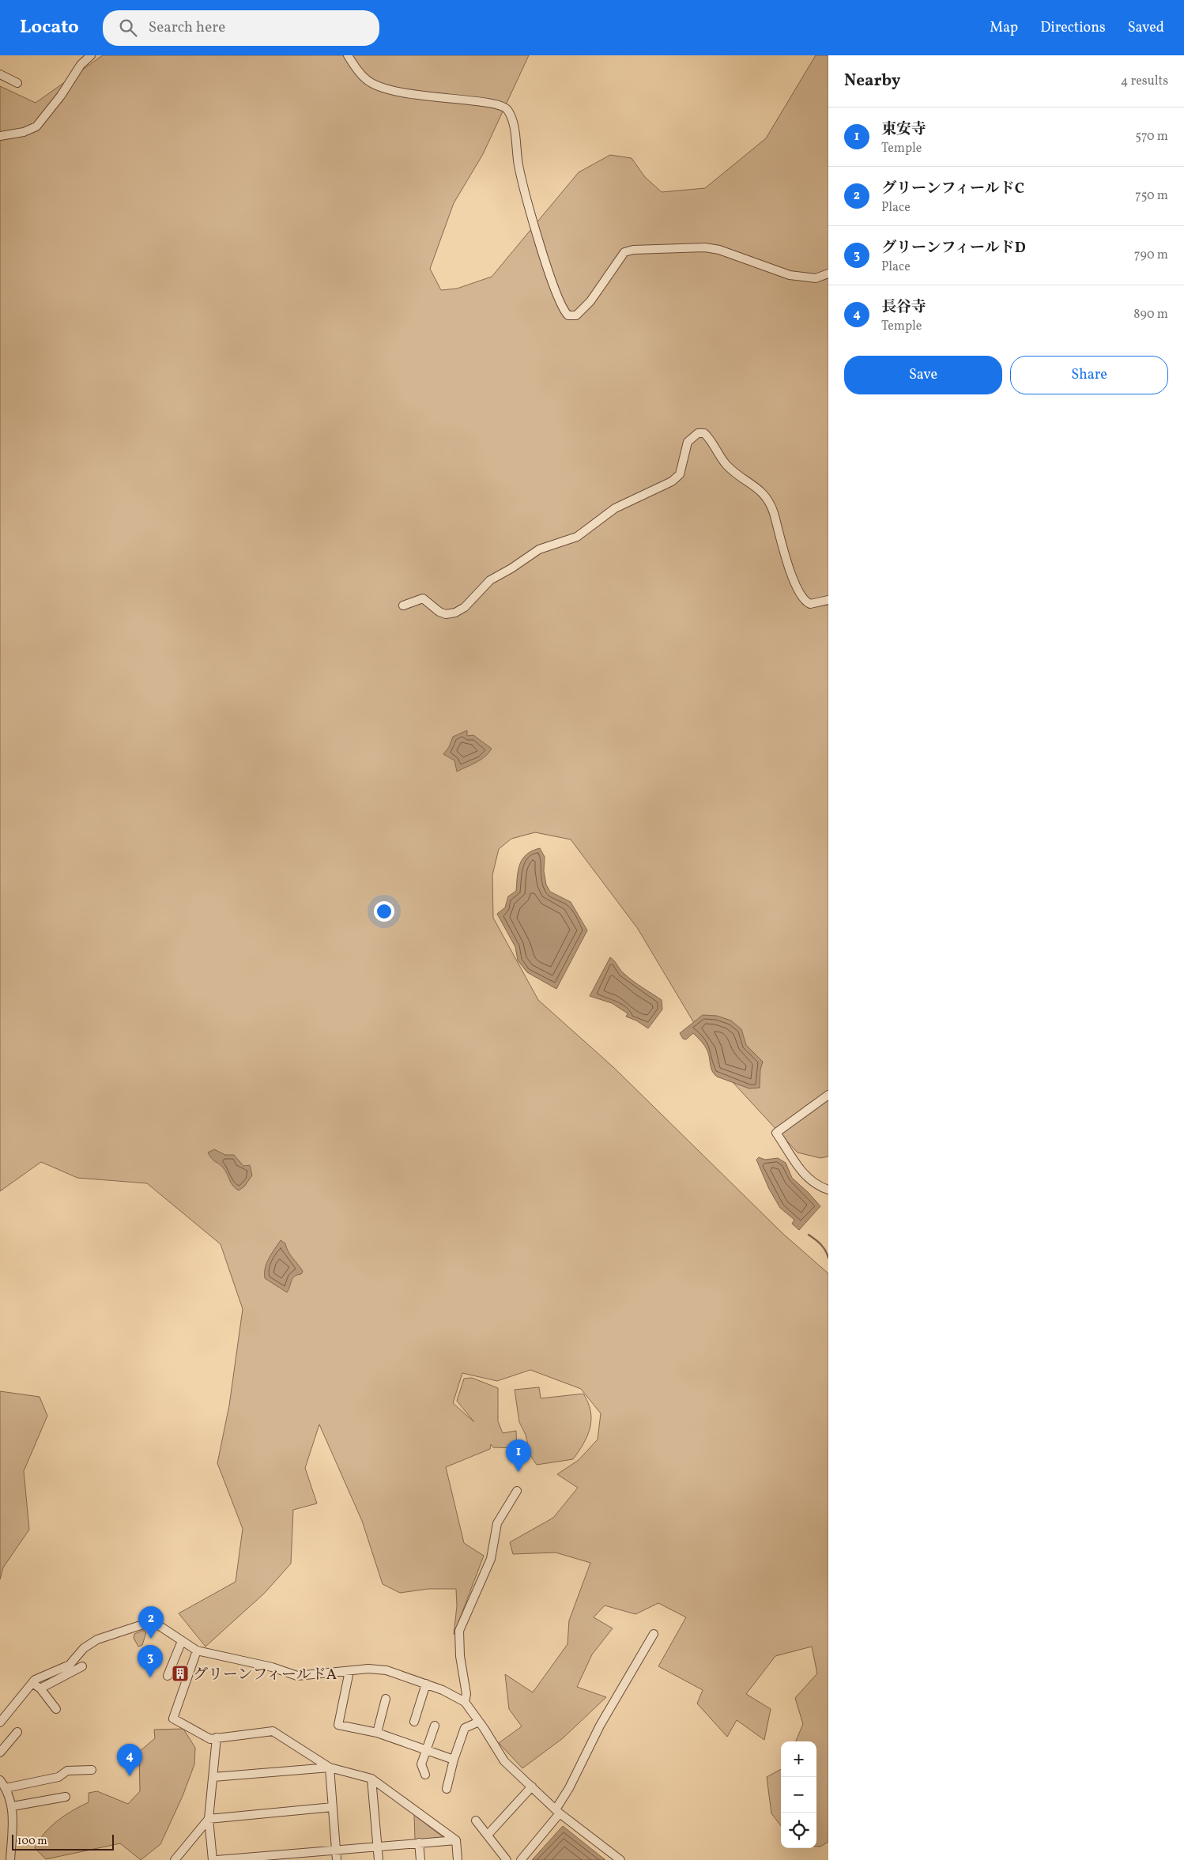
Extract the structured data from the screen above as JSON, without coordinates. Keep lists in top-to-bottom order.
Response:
{
  "places": {
    "building": ["グリーンフィールドA"]
  },
  "scale_bar": "100 m",
  "page": {
    "header": "Locato",
    "search": "Search here",
    "nav": ["Map", "Directions", "Saved"],
    "heading": ["Nearby", "4 results"],
    "list": [
      {
        "mark": "1",
        "name": "東安寺",
        "note": "Temple",
        "value": "570 m"
      },
      {
        "mark": "2",
        "name": "グリーンフィールドC",
        "note": "Place",
        "value": "750 m"
      },
      {
        "mark": "3",
        "name": "グリーンフィールドD",
        "note": "Place",
        "value": "790 m"
      },
      {
        "mark": "4",
        "name": "長谷寺",
        "note": "Temple",
        "value": "890 m"
      }
    ],
    "buttons": ["Save", "Share"],
    "pins": [
      "1",
      "2",
      "3",
      "4"
    ],
    "map_buttons": ["+", "−"],
    "scale": "100 m"
  }
}
